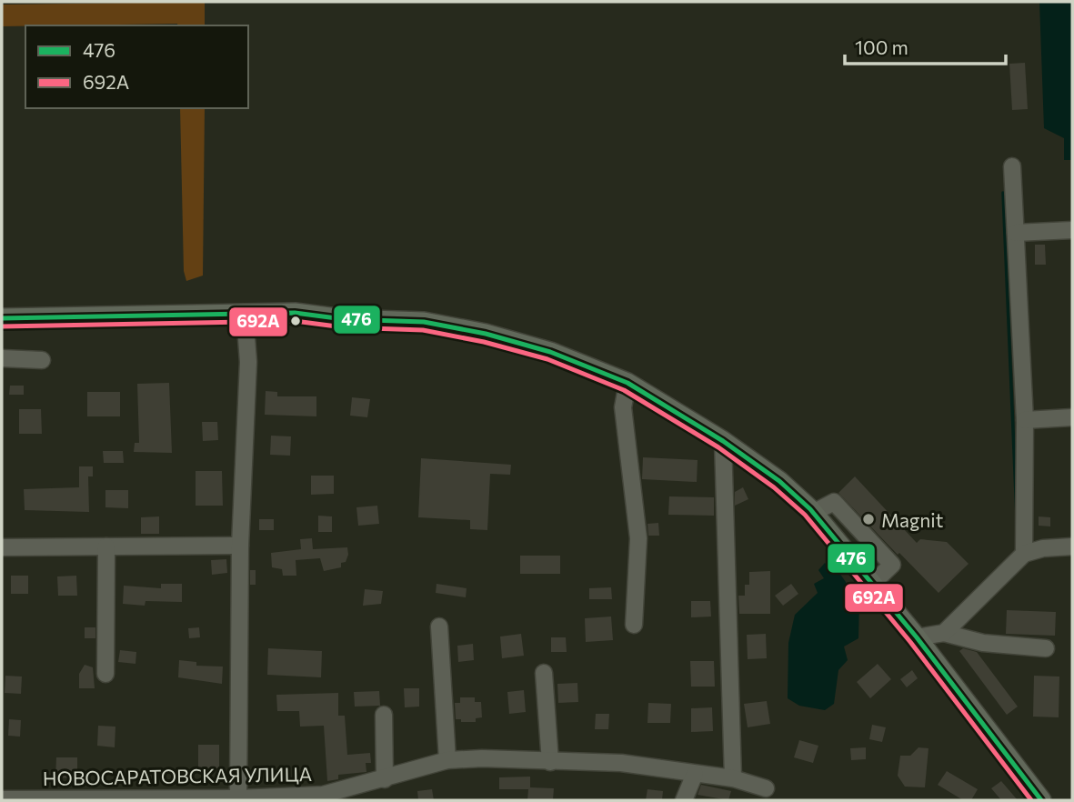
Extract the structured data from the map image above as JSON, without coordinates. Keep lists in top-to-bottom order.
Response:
{
  "streets": {
    "street": ["НОВОСАРАТОВСКАЯ УЛИЦА"]
  },
  "places": ["Magnit"],
  "lines": ["transit line 476", "transit line 692А"],
  "legend": ["476", "692А"],
  "scale_bar": "100 m"
}
